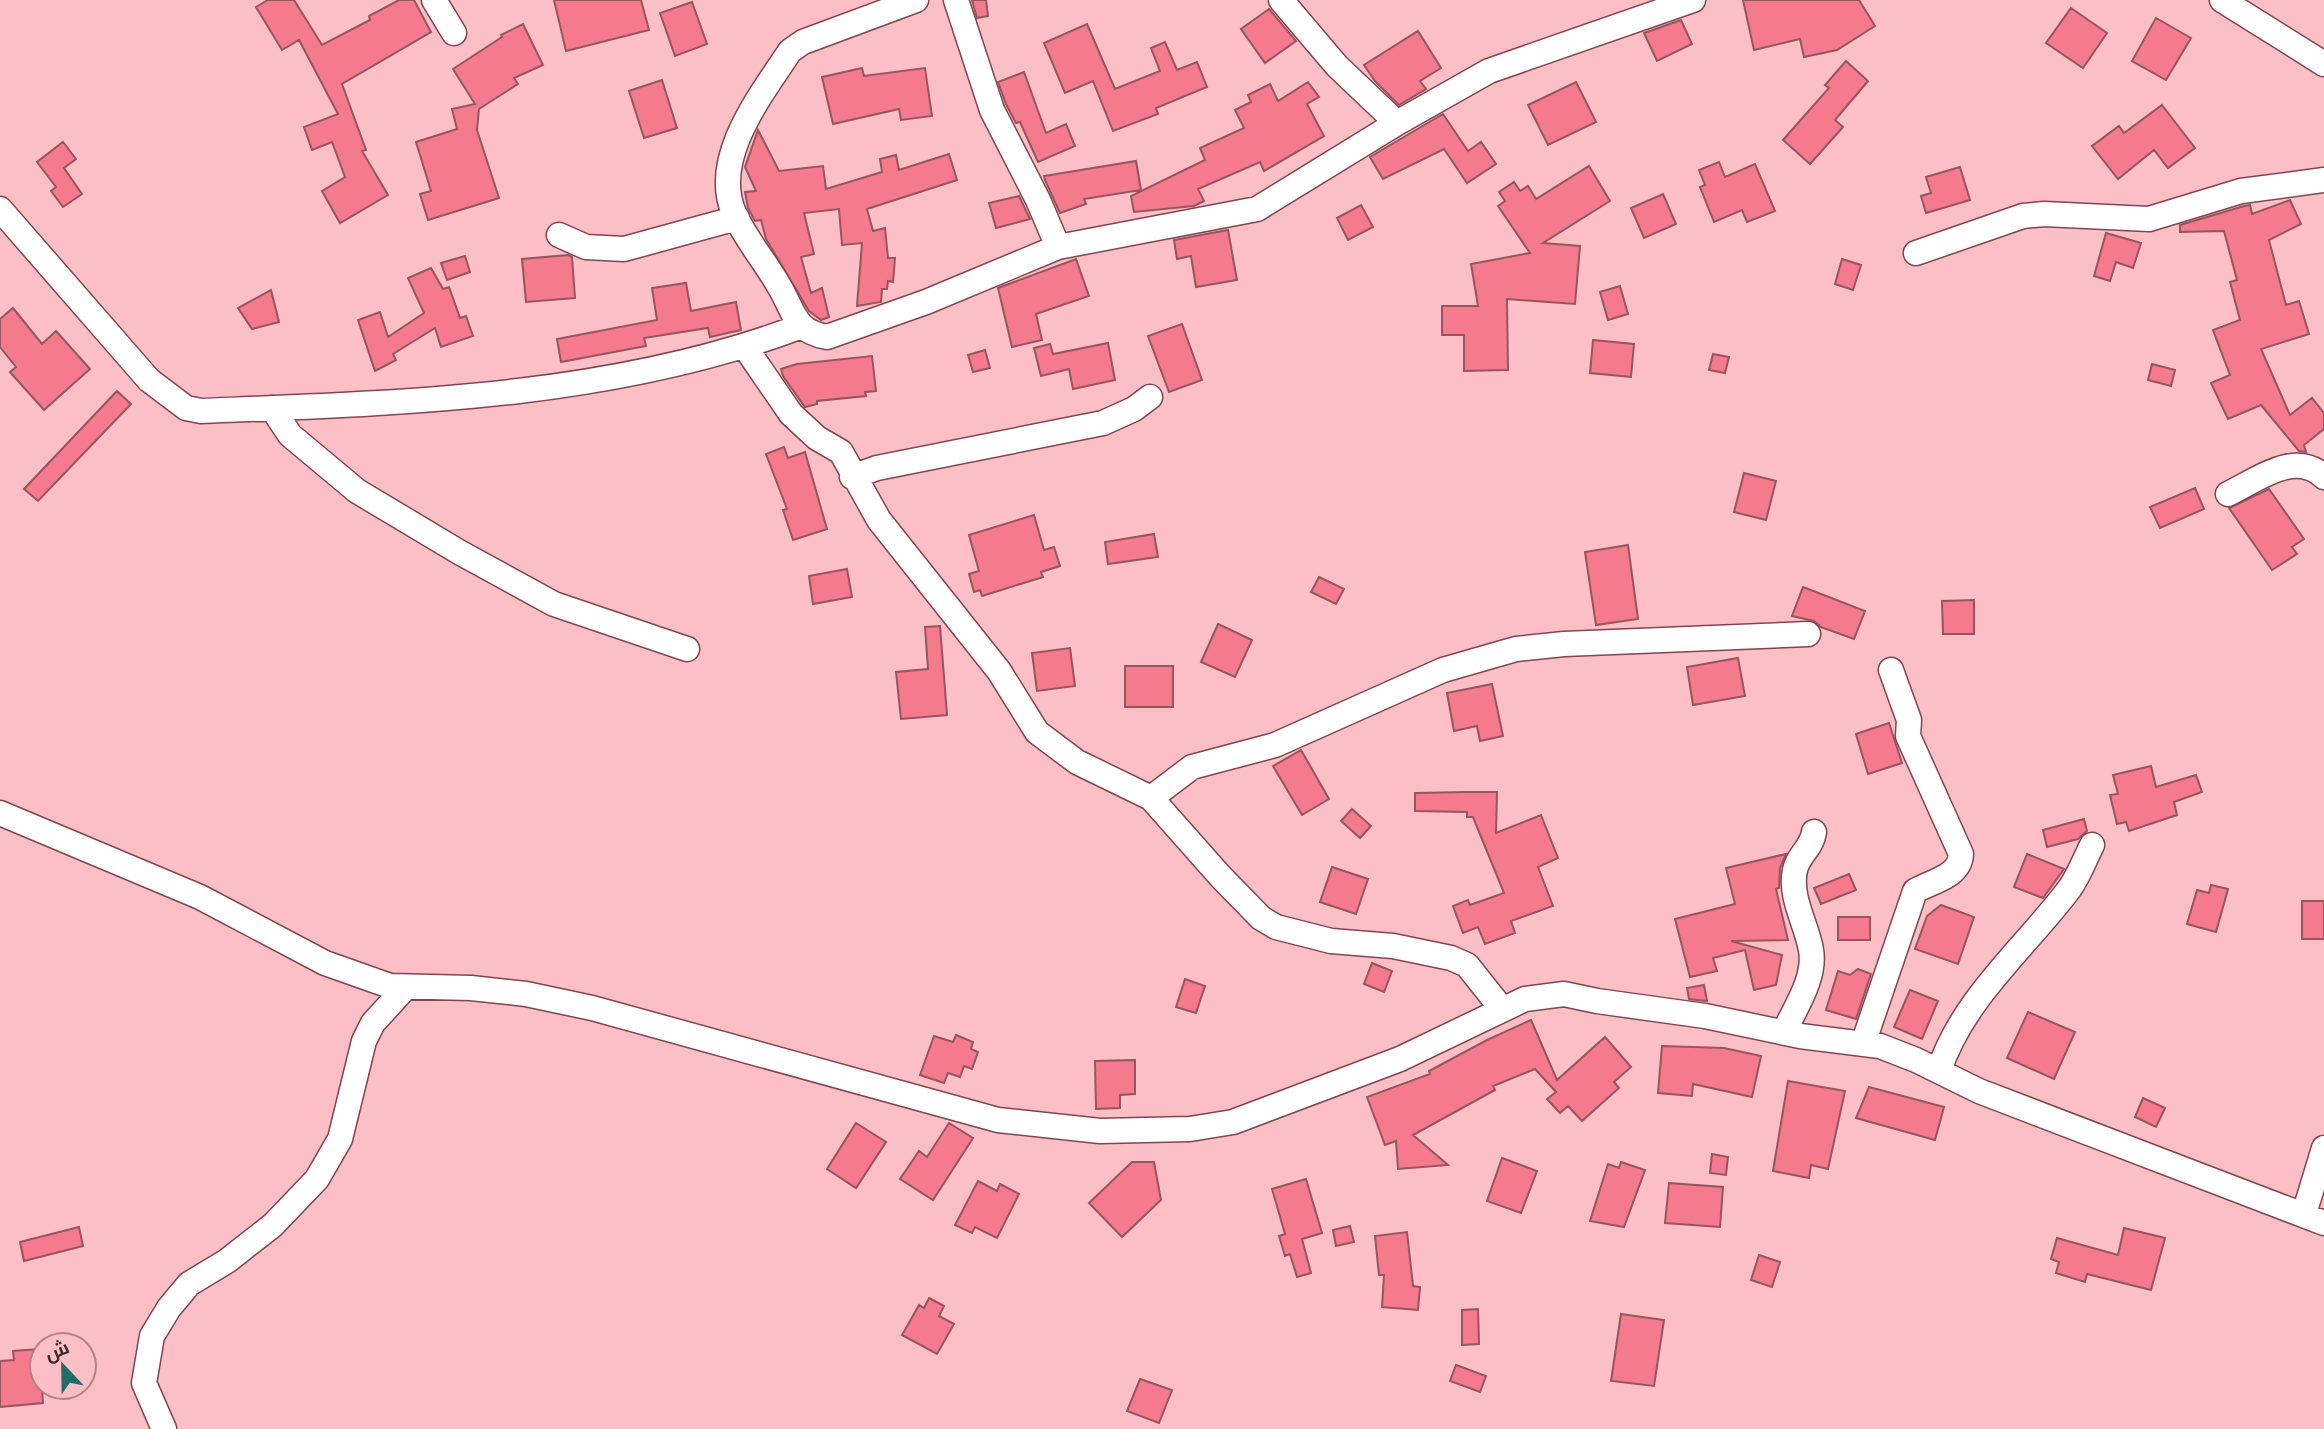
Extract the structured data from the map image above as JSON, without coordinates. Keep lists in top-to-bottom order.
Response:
{
  "north": "top"
}
